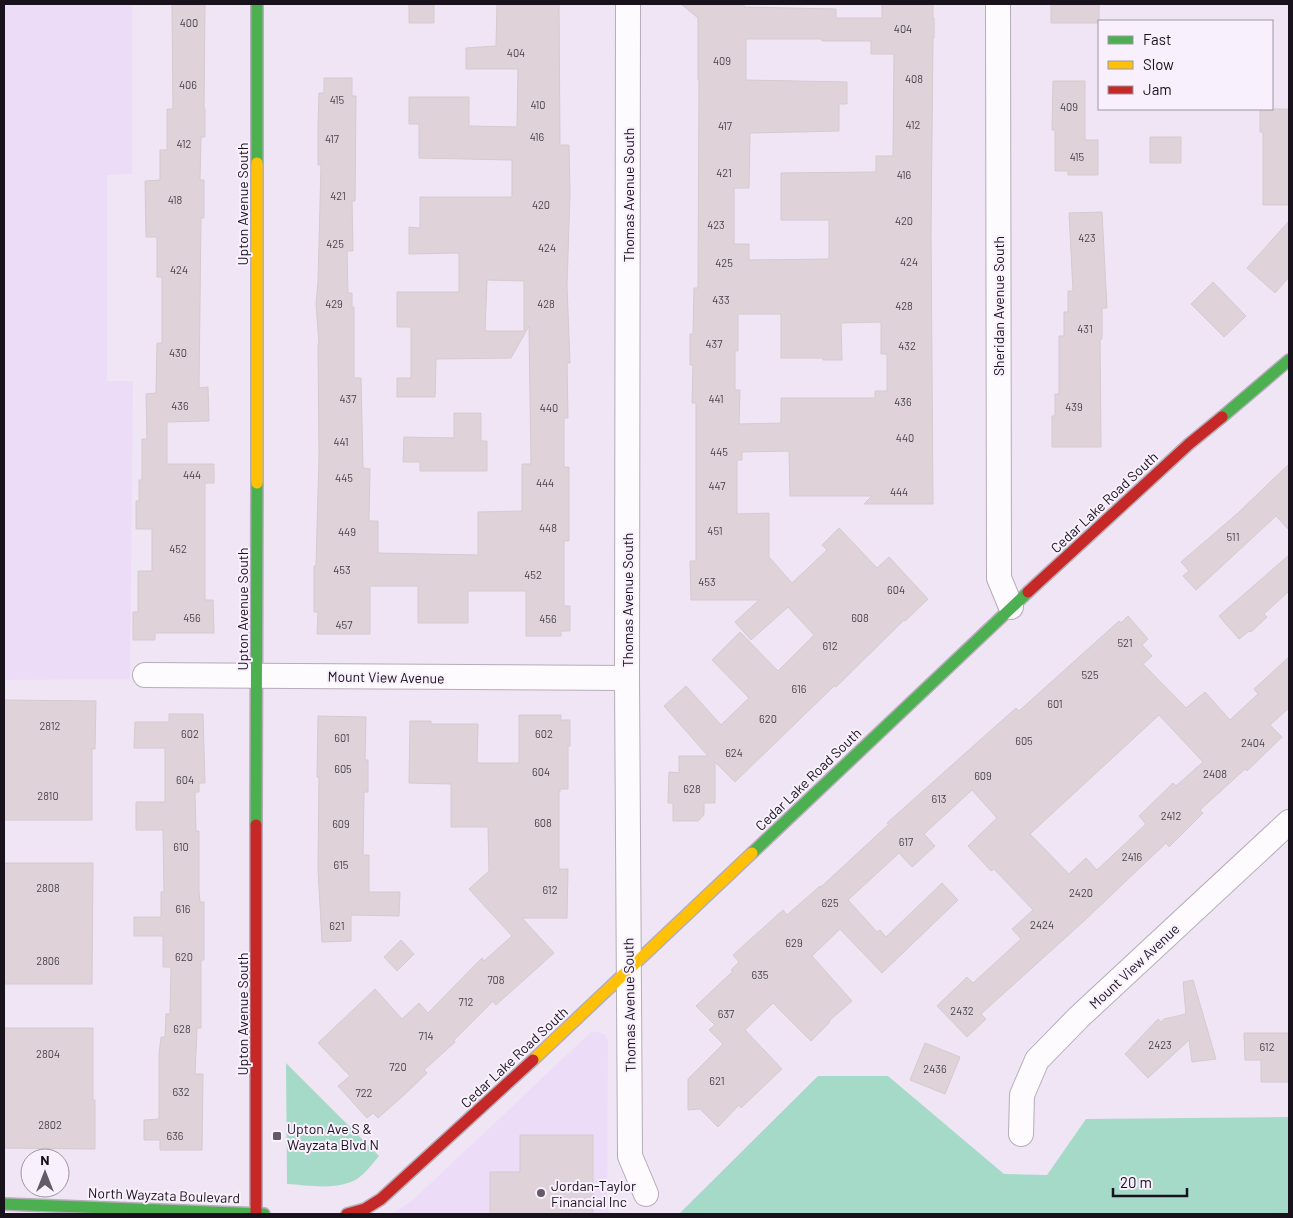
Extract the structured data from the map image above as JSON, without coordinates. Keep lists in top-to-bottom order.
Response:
{
  "streets": {
    "street": [
      "Thomas Avenue South",
      "Upton Avenue South",
      "Sheridan Avenue South",
      "Cedar Lake Road South",
      "Mount View Avenue",
      "North Wayzata Boulevard"
    ]
  },
  "crossings": [
    ["Thomas Avenue South", "Cedar Lake Road South"],
    ["Thomas Avenue South", "Mount View Avenue"],
    ["Upton Avenue South", "Mount View Avenue"],
    ["Upton Avenue South", "North Wayzata Boulevard"],
    ["Sheridan Avenue South", "Cedar Lake Road South"]
  ],
  "places": {
    "transit": ["Upton Ave S & Wayzata Blvd N"],
    "other": ["Jordan-Taylor Financial Inc"]
  },
  "house_numbers": [
    "400",
    "404",
    "404",
    "409",
    "408",
    "406",
    "415",
    "410",
    "409",
    "412",
    "417",
    "416",
    "417",
    "412",
    "415",
    "421",
    "416",
    "421",
    "418",
    "420",
    "420",
    "423",
    "423",
    "425",
    "424",
    "424",
    "425",
    "424",
    "433",
    "429",
    "428",
    "428",
    "431",
    "437",
    "432",
    "430",
    "437",
    "441",
    "436",
    "436",
    "439",
    "440",
    "440",
    "441",
    "445",
    "444",
    "445",
    "444",
    "447",
    "444",
    "448",
    "451",
    "449",
    "511",
    "452",
    "453",
    "452",
    "453",
    "604",
    "456",
    "608",
    "456",
    "457",
    "521",
    "612",
    "525",
    "616",
    "601",
    "620",
    "2812",
    "602",
    "602",
    "601",
    "605",
    "2404",
    "624",
    "605",
    "604",
    "2408",
    "609",
    "604",
    "628",
    "2810",
    "613",
    "2412",
    "608",
    "609",
    "617",
    "610",
    "2416",
    "615",
    "2808",
    "612",
    "2420",
    "625",
    "616",
    "2424",
    "621",
    "629",
    "620",
    "2806",
    "635",
    "708",
    "712",
    "2432",
    "637",
    "628",
    "714",
    "2423",
    "612",
    "2804",
    "720",
    "2436",
    "621",
    "632",
    "722",
    "2802",
    "636"
  ],
  "legend": ["Fast", "Slow", "Jam"],
  "scale_bar": "20 m",
  "north": "top"
}
